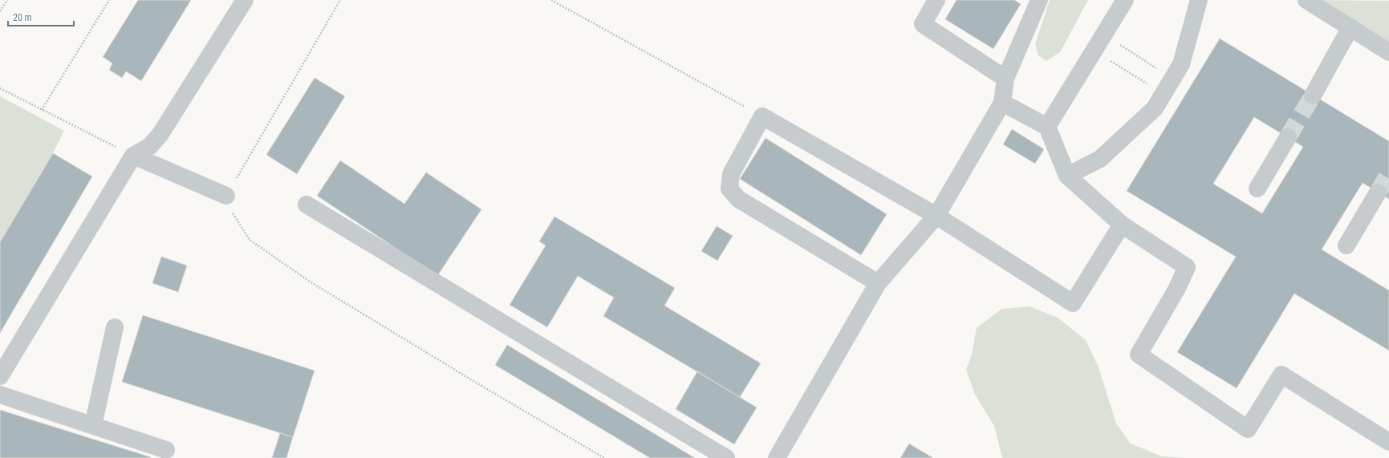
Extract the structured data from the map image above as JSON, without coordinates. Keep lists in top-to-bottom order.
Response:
{
  "scale_bar": "20 m"
}
